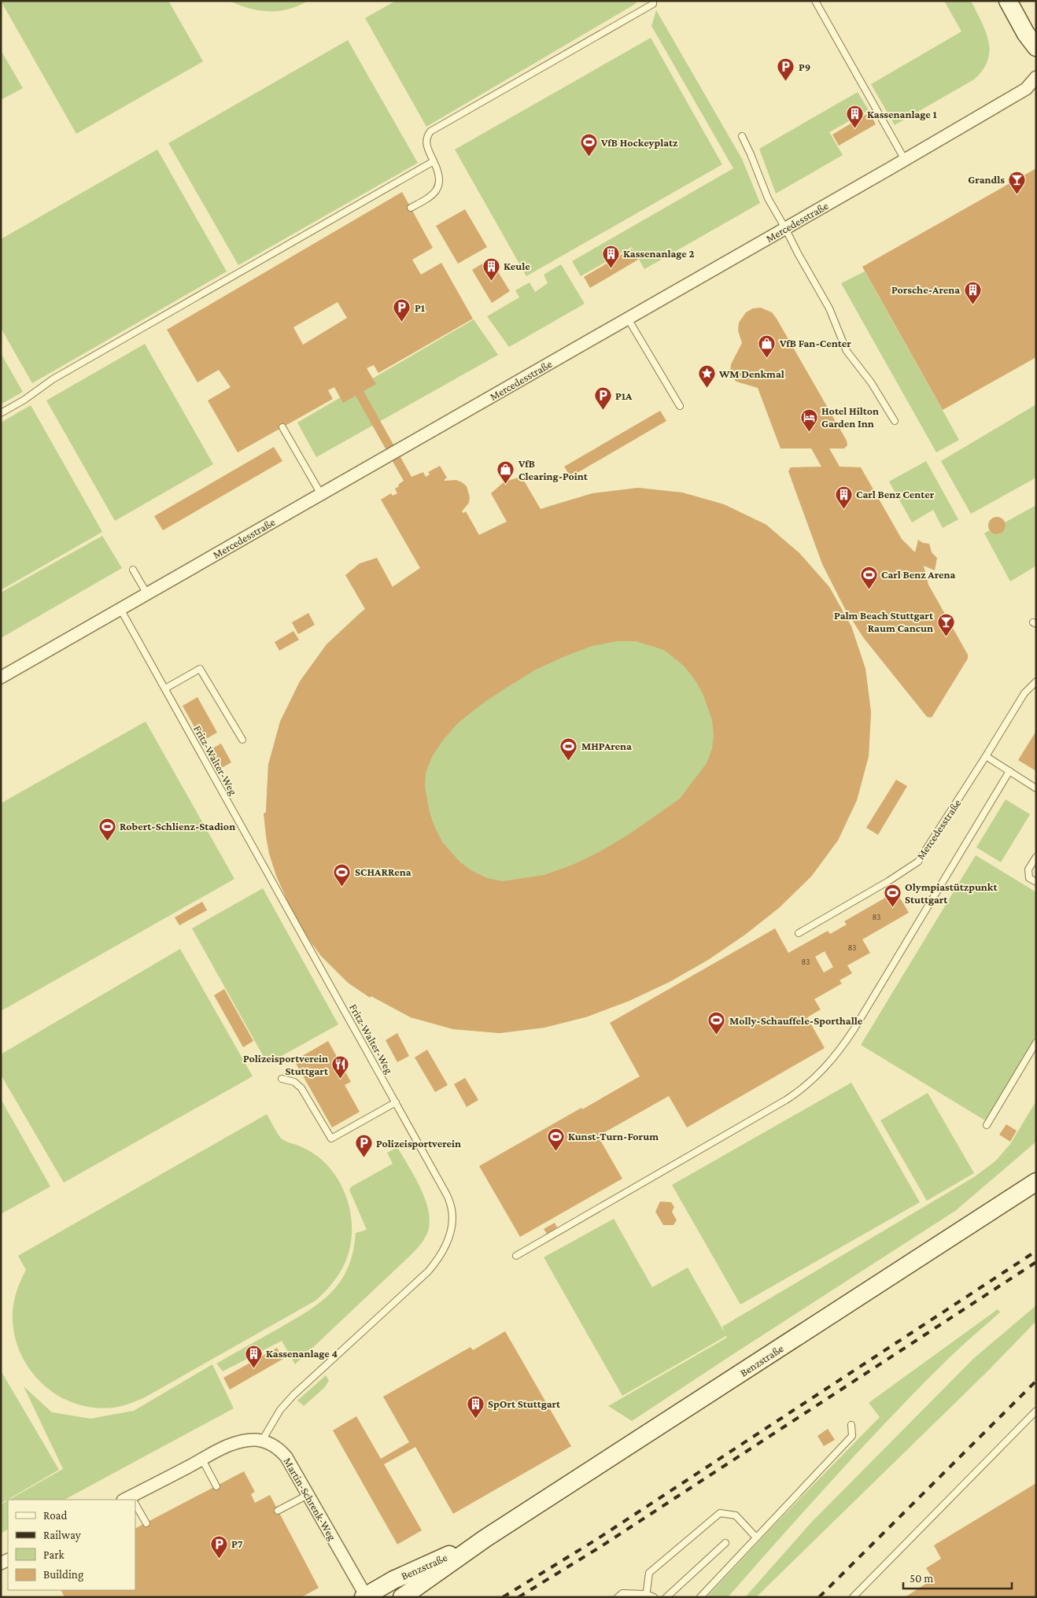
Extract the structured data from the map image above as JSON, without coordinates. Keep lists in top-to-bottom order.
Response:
{
  "streets": {
    "main road": ["Benzstraße"],
    "street": ["Mercedesstraße", "Martin-Schrenk-Weg"],
    "lane": ["Fritz-Walter-Weg"]
  },
  "crossings": [
    ["Mercedesstraße", "Fritz-Walter-Weg"],
    ["Fritz-Walter-Weg", "Martin-Schrenk-Weg"],
    ["Benzstraße", "Martin-Schrenk-Weg"]
  ],
  "places": {
    "parking": [
      "P9",
      "P1",
      "P1A",
      "Polizeisportverein",
      "P7"
    ],
    "building": [
      "Kassenanlage 1",
      "Kassenanlage 2",
      "Keule",
      "Porsche-Arena",
      "Carl Benz Center",
      "Kassenanlage 4",
      "SpOrt Stuttgart"
    ],
    "sports": [
      "VfB Hockeyplatz",
      "Carl Benz Arena",
      "MHPArena",
      "Robert-Schlienz-Stadion",
      "SCHARRena",
      "Olympiastützpunkt Stuttgart",
      "Molly-Schauffele-Sporthalle",
      "Kunst-Turn-Forum"
    ],
    "bar": ["Grandls", "Palm Beach Stuttgart Raum Cancun"],
    "shop": ["VfB Fan-Center", "VfB Clearing-Point"],
    "place": ["WM Denkmal"],
    "hotel": ["Hotel Hilton Garden Inn"],
    "restaurant": ["Polizeisportverein Stuttgart"]
  },
  "house_numbers": ["83", "83", "83"],
  "legend": [
    "Road",
    "Railway",
    "Park",
    "Building"
  ],
  "scale_bar": "50 m"
}
